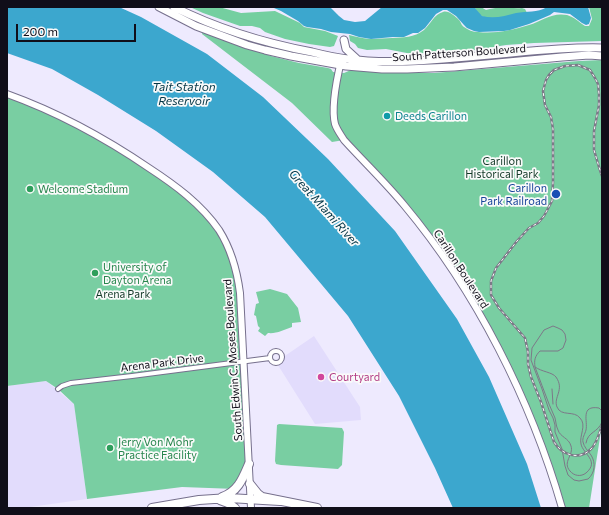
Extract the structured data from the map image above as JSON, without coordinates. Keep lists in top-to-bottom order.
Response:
{
  "streets": {
    "main road": ["South Patterson Boulevard", "Carillon Boulevard", "South Edwin C. Moses Boulevard"],
    "street": ["Arena Park Drive"]
  },
  "crossings": [
    ["South Patterson Boulevard", "Carillon Boulevard"],
    ["South Edwin C. Moses Boulevard", "Arena Park Drive"]
  ],
  "water": ["Tait Station Reservoir", "Great Miami River"],
  "parks": ["Carillon Historical Park", "Arena Park"],
  "places": [
    "Deeds Carillon",
    "Welcome Stadium",
    "Carillon Park Railroad",
    "University of Dayton Arena",
    "Courtyard",
    "Jerry Von Mohr Practice Facility"
  ],
  "scale_bar": "200 m"
}
